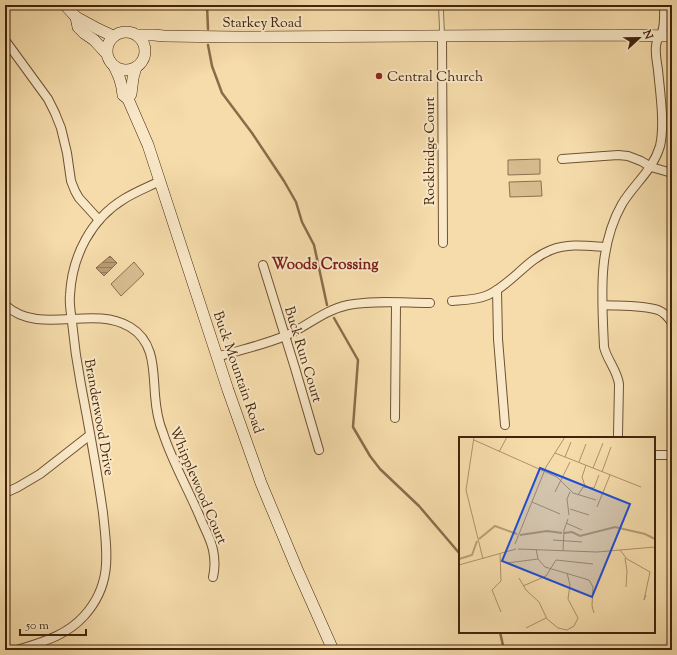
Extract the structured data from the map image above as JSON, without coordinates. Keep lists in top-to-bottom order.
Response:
{
  "streets": {
    "main road": ["Starkey Road", "Buck Mountain Road"],
    "street": [
      "Rockbridge Court",
      "Buck Run Court",
      "Branderwood Drive",
      "Whipplewood Court"
    ]
  },
  "crossings": [
    ["Starkey Road", "Rockbridge Court"],
    ["Starkey Road", "Buck Mountain Road"],
    ["Buck Mountain Road", "Branderwood Drive"],
    ["Branderwood Drive", "Whipplewood Court"]
  ],
  "districts": ["Woods Crossing"],
  "places": ["Central Church"],
  "scale_bar": "50 m",
  "north": "right"
}
